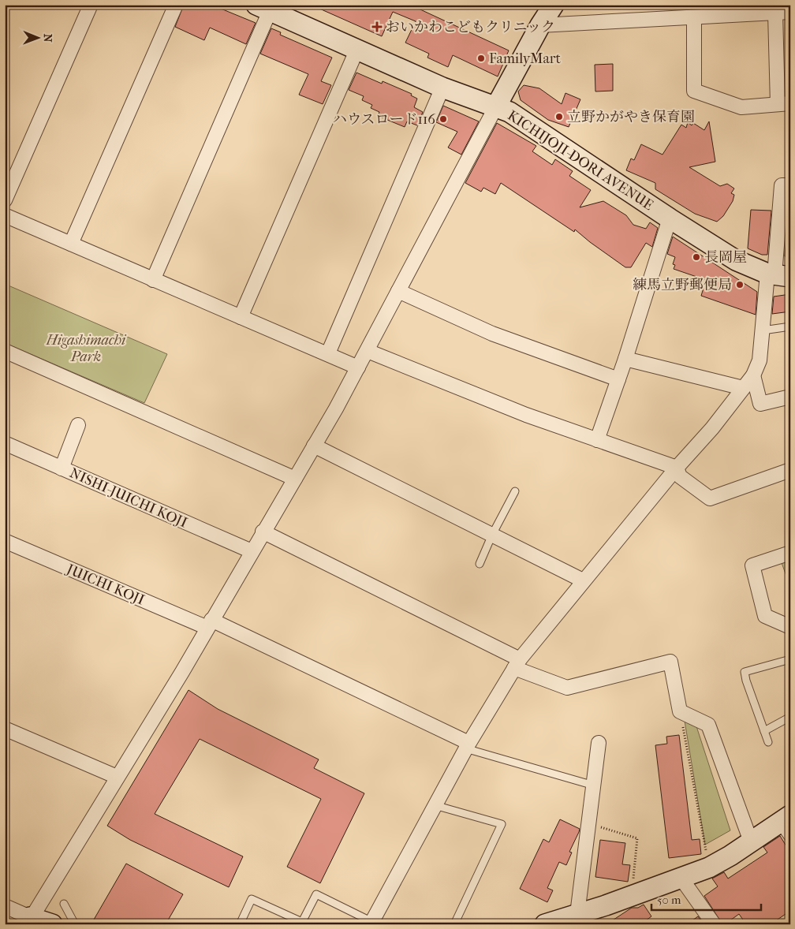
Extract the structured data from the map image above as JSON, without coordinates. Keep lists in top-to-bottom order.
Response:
{
  "streets": {
    "main road": ["KICHIJOJI-DORI AVENUE"],
    "street": ["NISHI-JUICHI KOJI", "JUICHI KOJI"]
  },
  "parks": ["Higashimachi Park"],
  "places": {
    "health": ["おいかわこどもクリニック"],
    "other": [
      "FamilyMart",
      "立野かがやき保育園",
      "ハウスロード116",
      "長岡屋",
      "練馬立野郵便局"
    ]
  },
  "scale_bar": "50 m",
  "north": "right"
}
